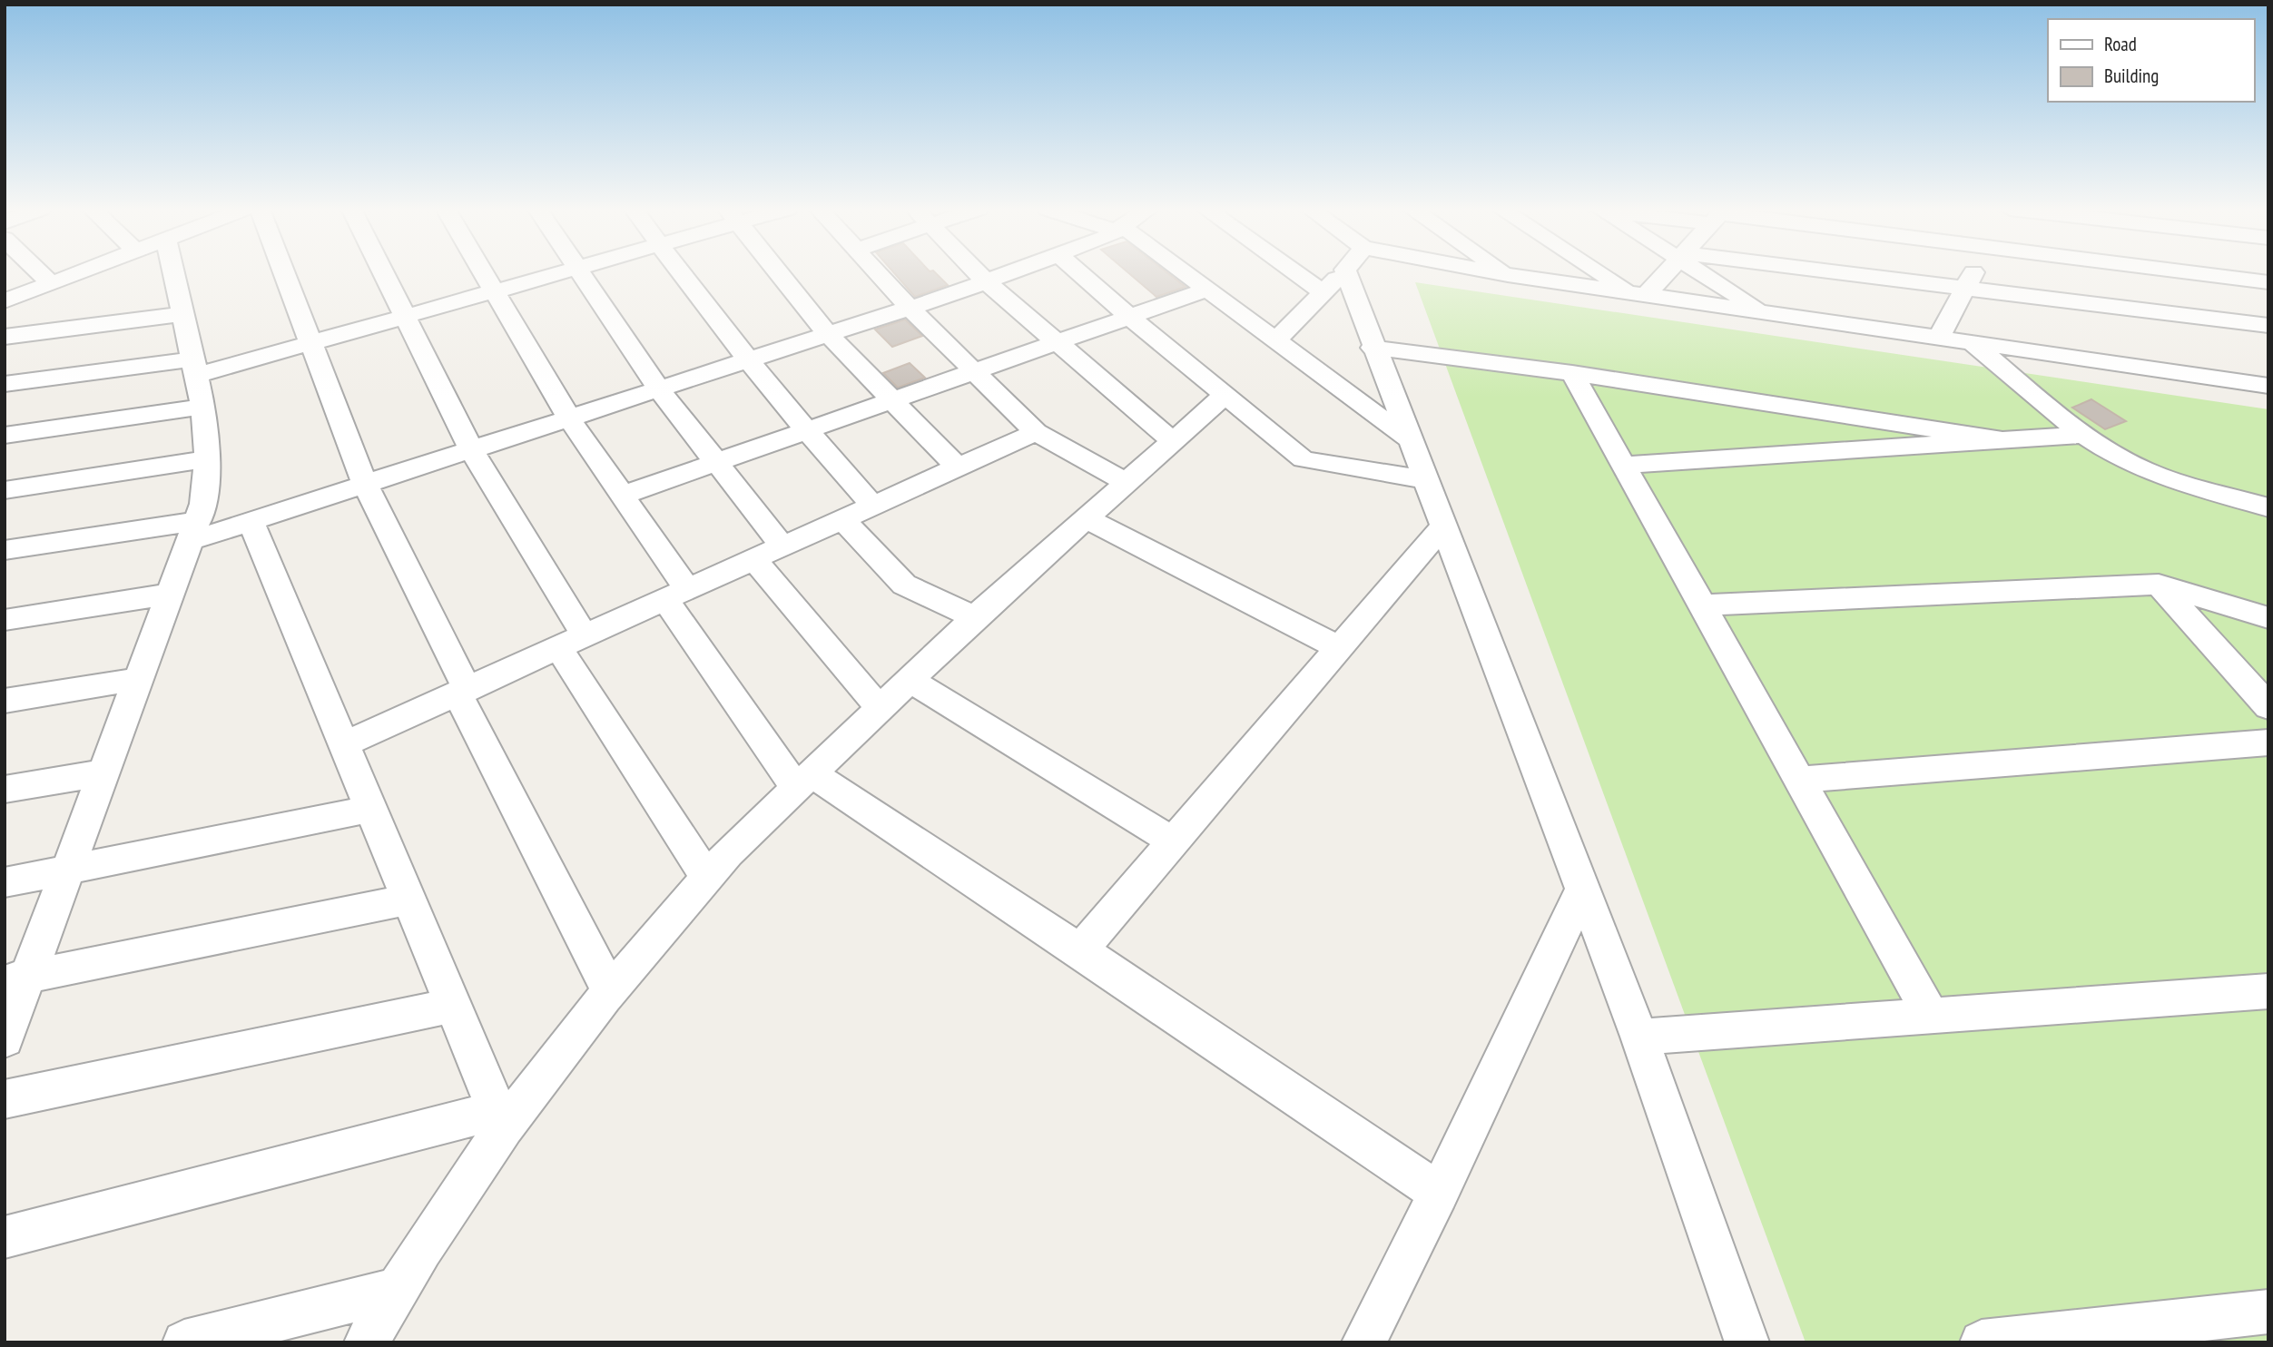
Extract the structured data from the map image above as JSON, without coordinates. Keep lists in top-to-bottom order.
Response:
{
  "legend": ["Road", "Building"]
}
